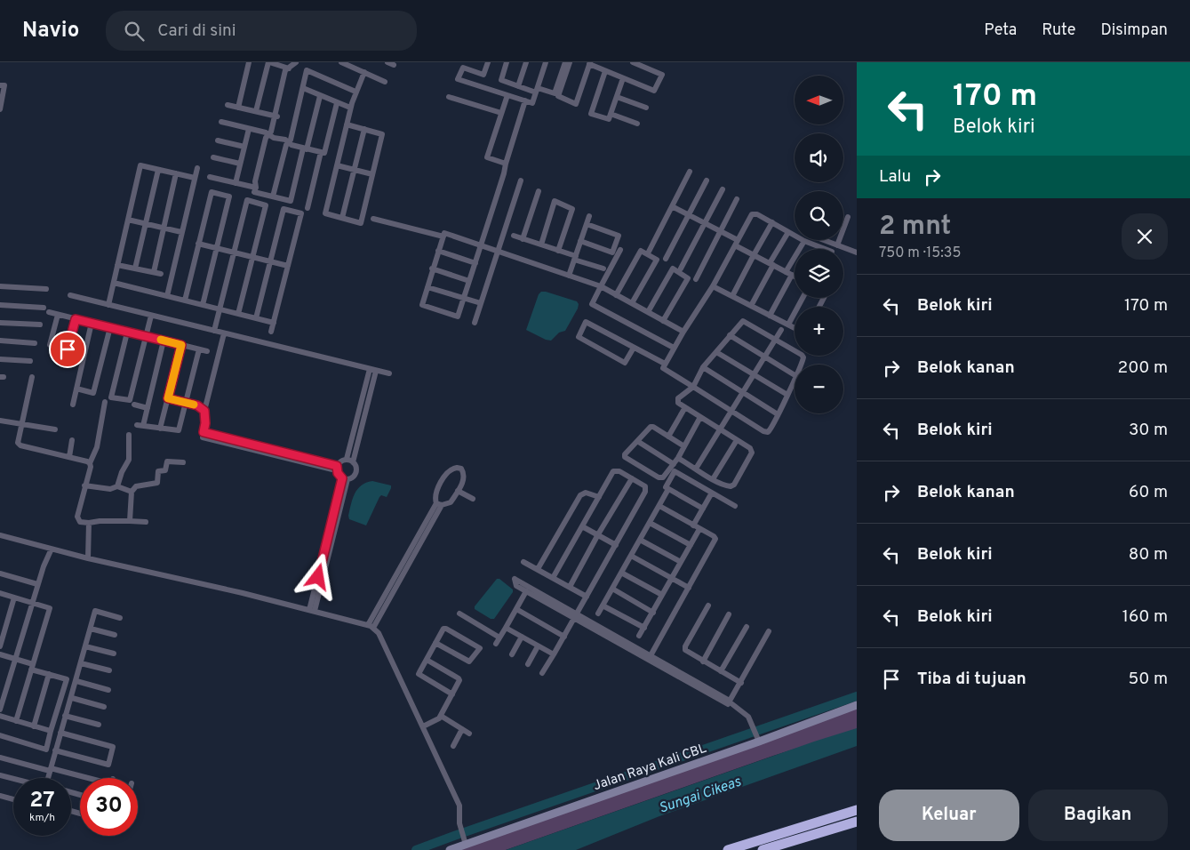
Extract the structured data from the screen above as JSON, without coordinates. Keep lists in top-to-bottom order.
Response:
{
  "streets": {
    "main road": ["Jalan Raya Kali CBL"]
  },
  "water": ["Sungai Cikeas"],
  "north": "left",
  "page": {
    "header": "Navio",
    "search": "Cari di sini",
    "nav": ["Peta", "Rute", "Disimpan"],
    "turn": ["170 m", "Belok kiri"],
    "map_buttons": ["+", "−"],
    "then": "Lalu",
    "heading": ["2 mnt", "750 m · 15:35"],
    "list": [
      {
        "name": "Belok kiri",
        "value": "170 m"
      },
      {
        "name": "Belok kanan",
        "value": "200 m"
      },
      {
        "name": "Belok kiri",
        "value": "30 m"
      },
      {
        "name": "Belok kanan",
        "value": "60 m"
      },
      {
        "name": "Belok kiri",
        "value": "80 m"
      },
      {
        "name": "Belok kiri",
        "value": "160 m"
      },
      {
        "name": "Tiba di tujuan",
        "value": "50 m"
      }
    ],
    "speed": "27 km/h",
    "limit": "30",
    "buttons": ["Keluar", "Bagikan"]
  }
}
